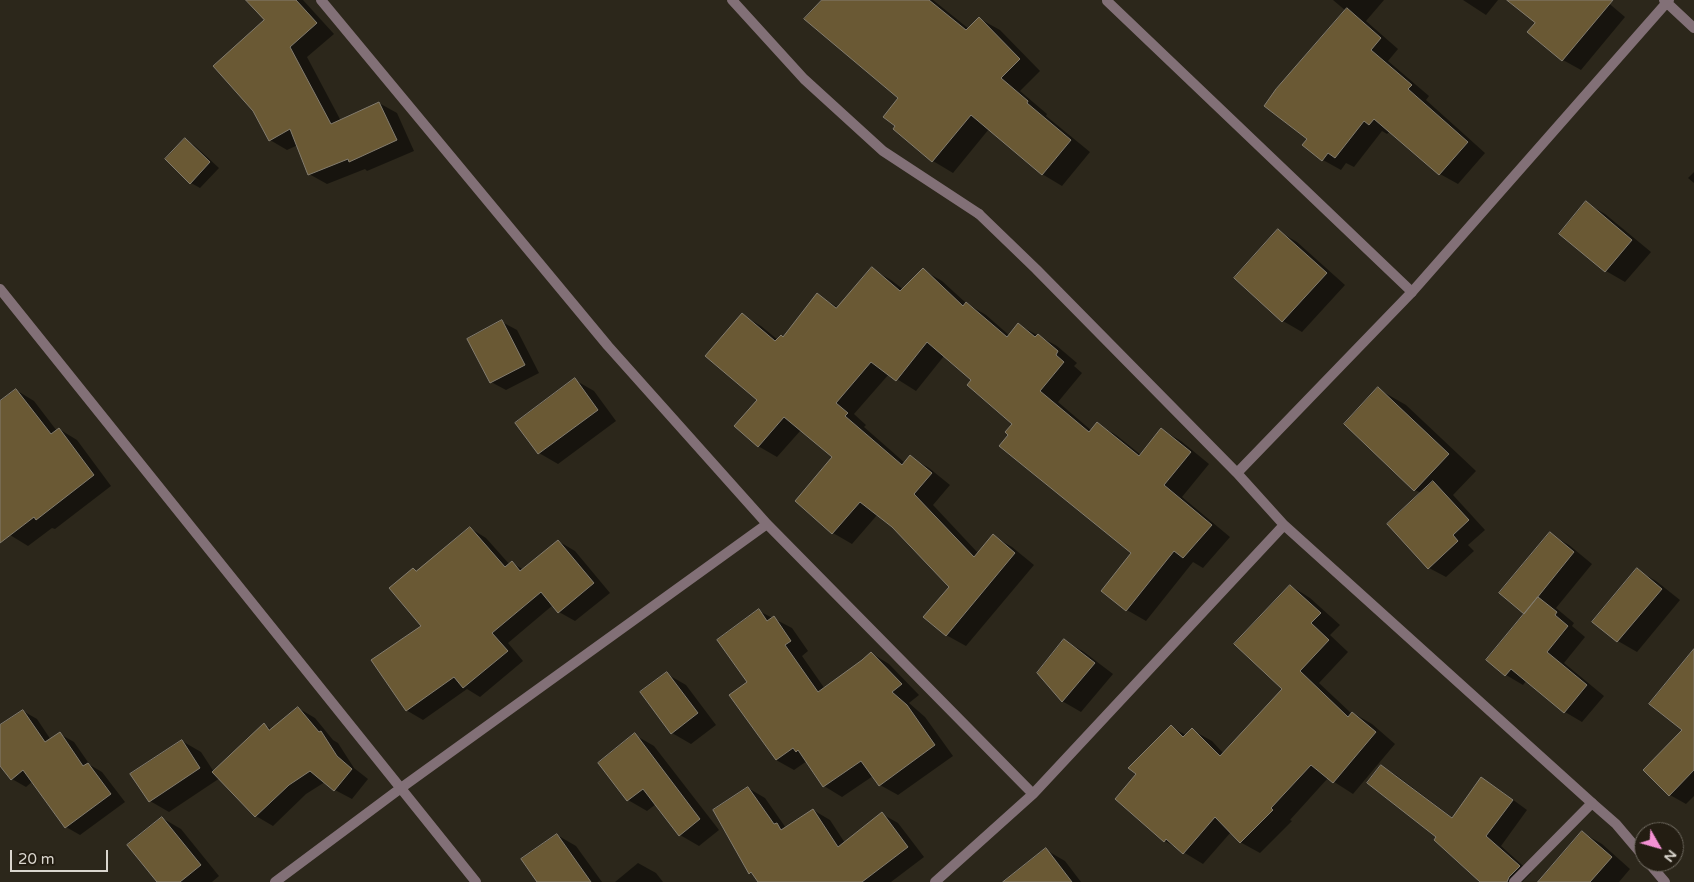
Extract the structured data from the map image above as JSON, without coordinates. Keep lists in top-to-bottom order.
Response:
{
  "scale_bar": "20 m",
  "north": "bottom right"
}
